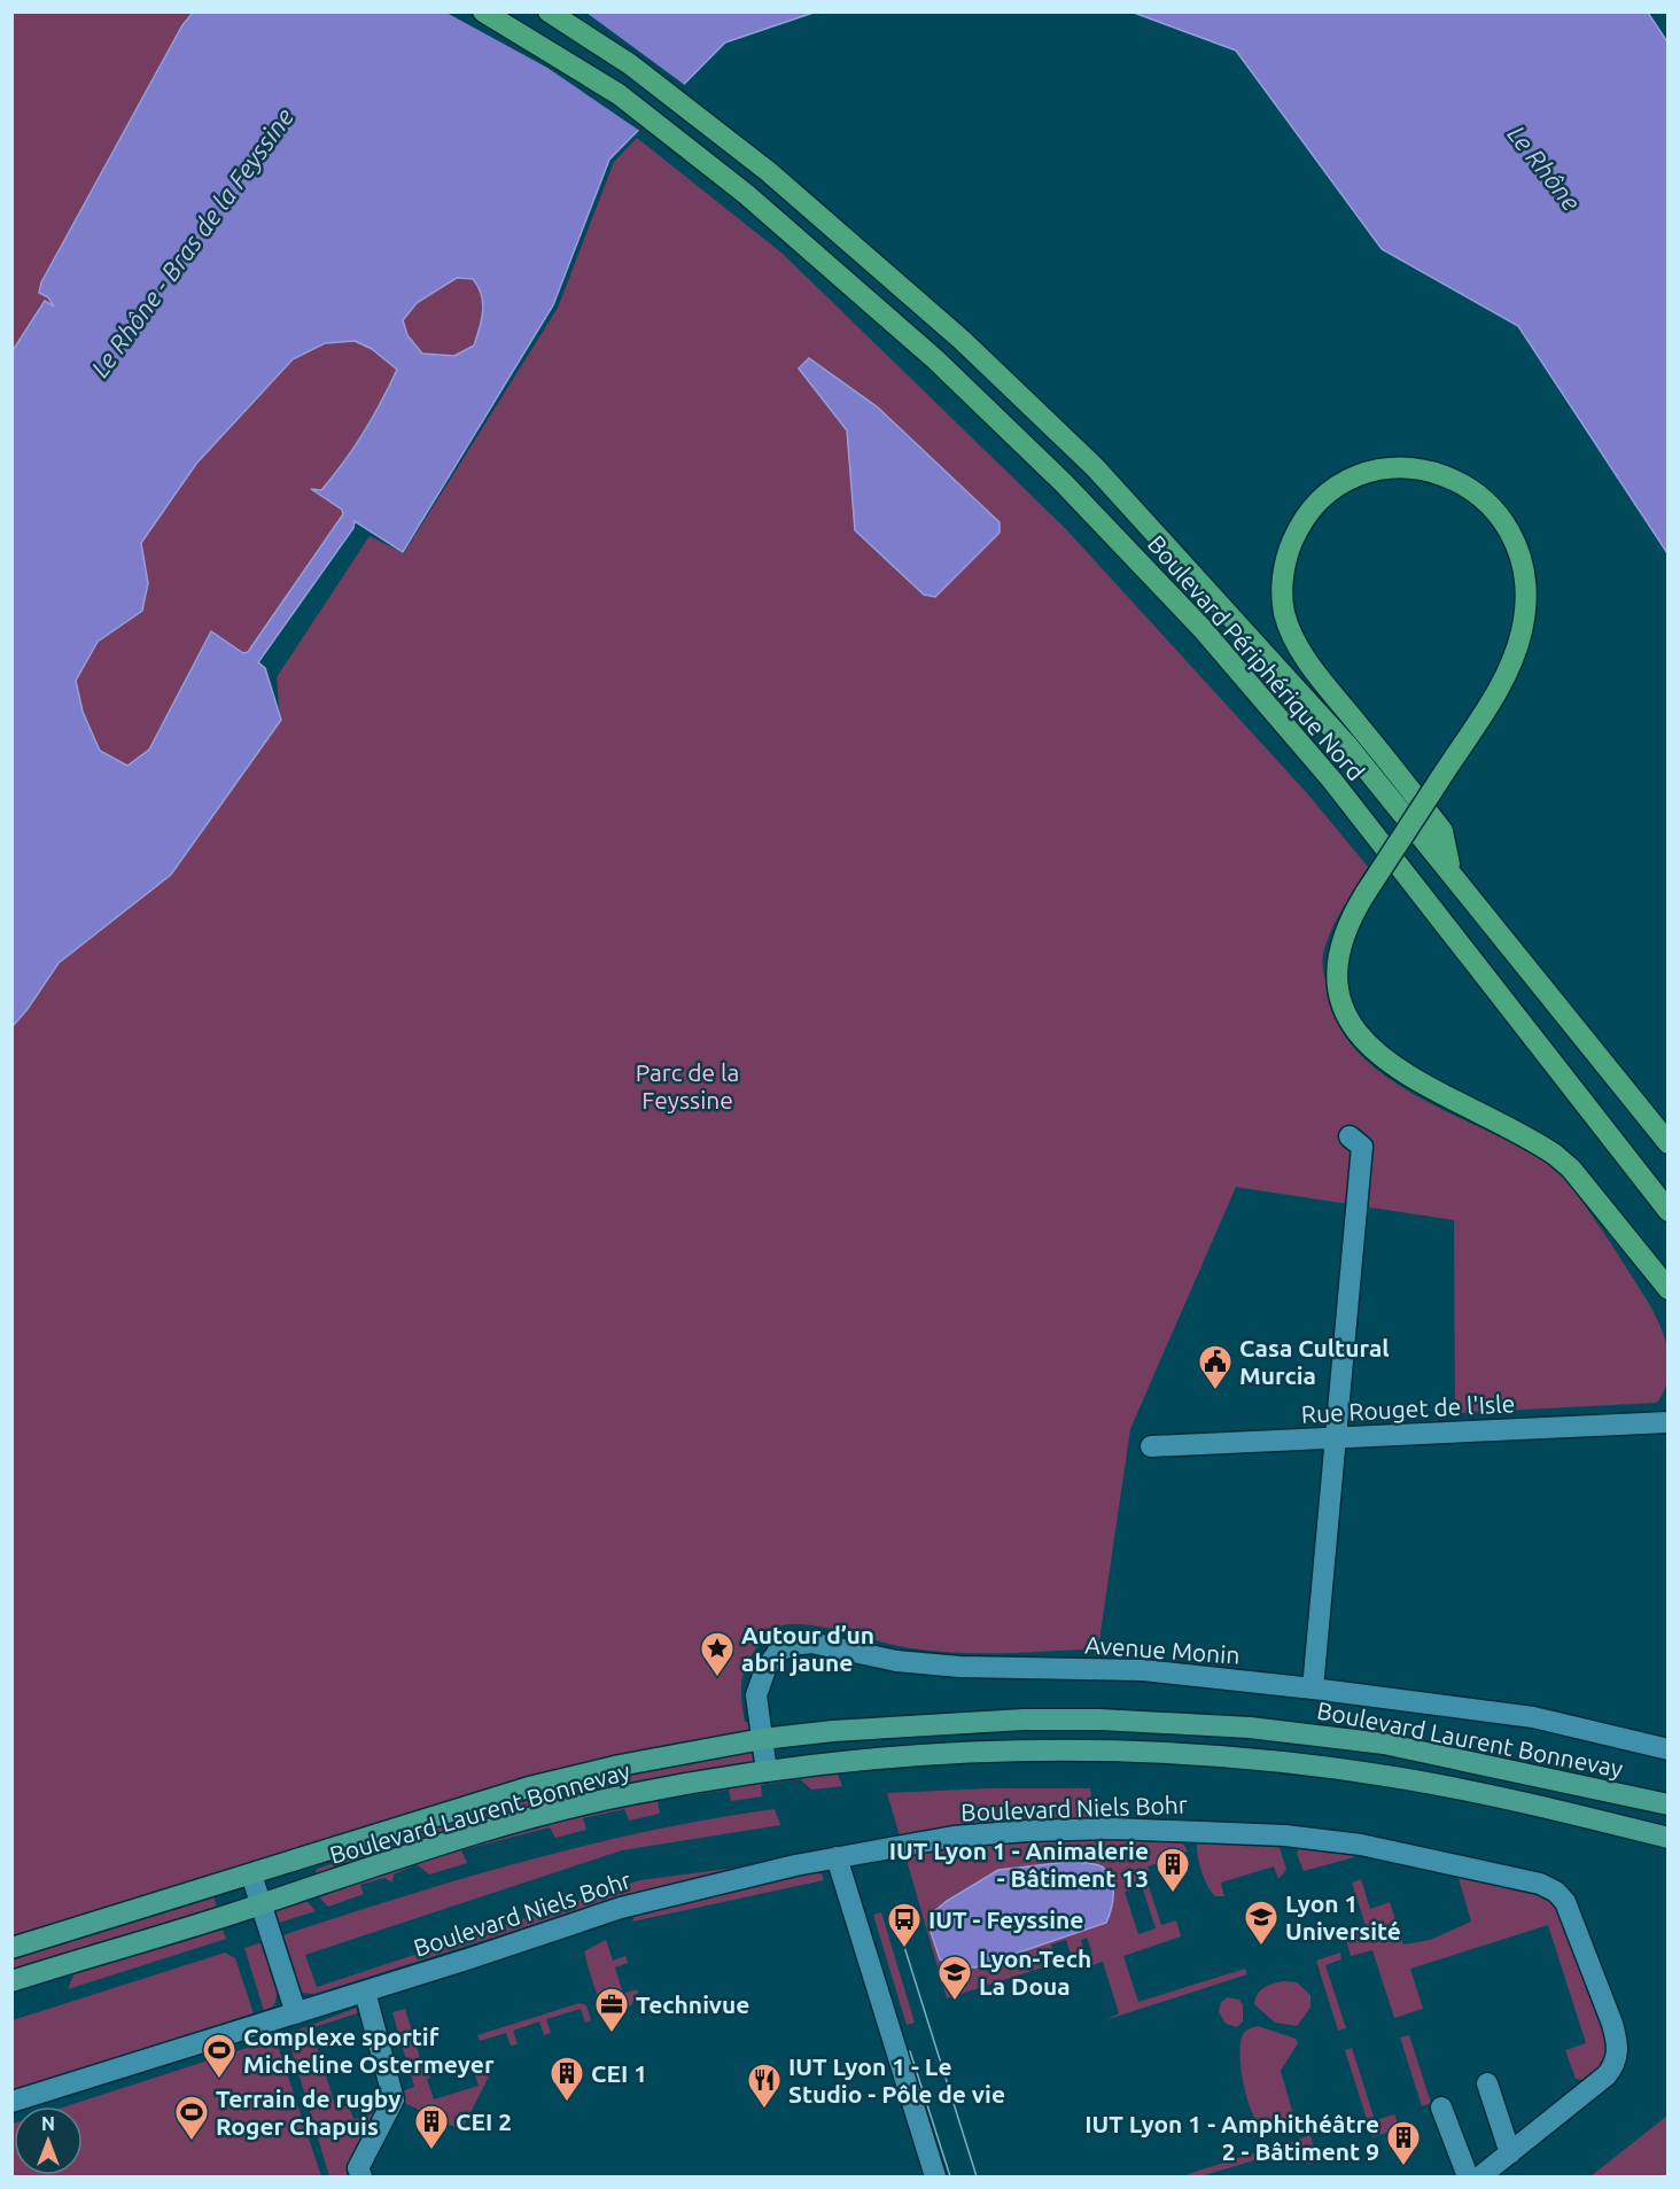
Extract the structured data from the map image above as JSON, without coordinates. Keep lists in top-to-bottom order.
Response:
{
  "streets": {
    "highway": ["Boulevard Périphérique Nord"],
    "main road": ["Boulevard Laurent Bonnevay"],
    "street": ["Rue Rouget de l'Isle", "Avenue Monin", "Boulevard Niels Bohr"]
  },
  "crossings": [
    ["Avenue Monin", "Boulevard Laurent Bonnevay"]
  ],
  "water": ["Le Rhône", "Le Rhône - Bras de la Feyssine"],
  "parks": ["Parc de la Feyssine"],
  "places": {
    "public building": ["Casa Cultural Murcia"],
    "place": ["Autour d’un abri jaune"],
    "building": [
      "IUT Lyon 1 - Animalerie - Bâtiment 13",
      "CEI 1",
      "CEI 2",
      "IUT Lyon 1 - Amphithéâtre 2 - Bâtiment 9"
    ],
    "school or university": ["Lyon 1 Université", "Lyon-Tech La Doua"],
    "bus stop": ["IUT - Feyssine"],
    "office": ["Technivue"],
    "sports": ["Complexe sportif Micheline Ostermeyer", "Terrain de rugby Roger Chapuis"],
    "restaurant": ["IUT Lyon 1 - Le Studio - Pôle de vie"]
  },
  "north": "top"
}
